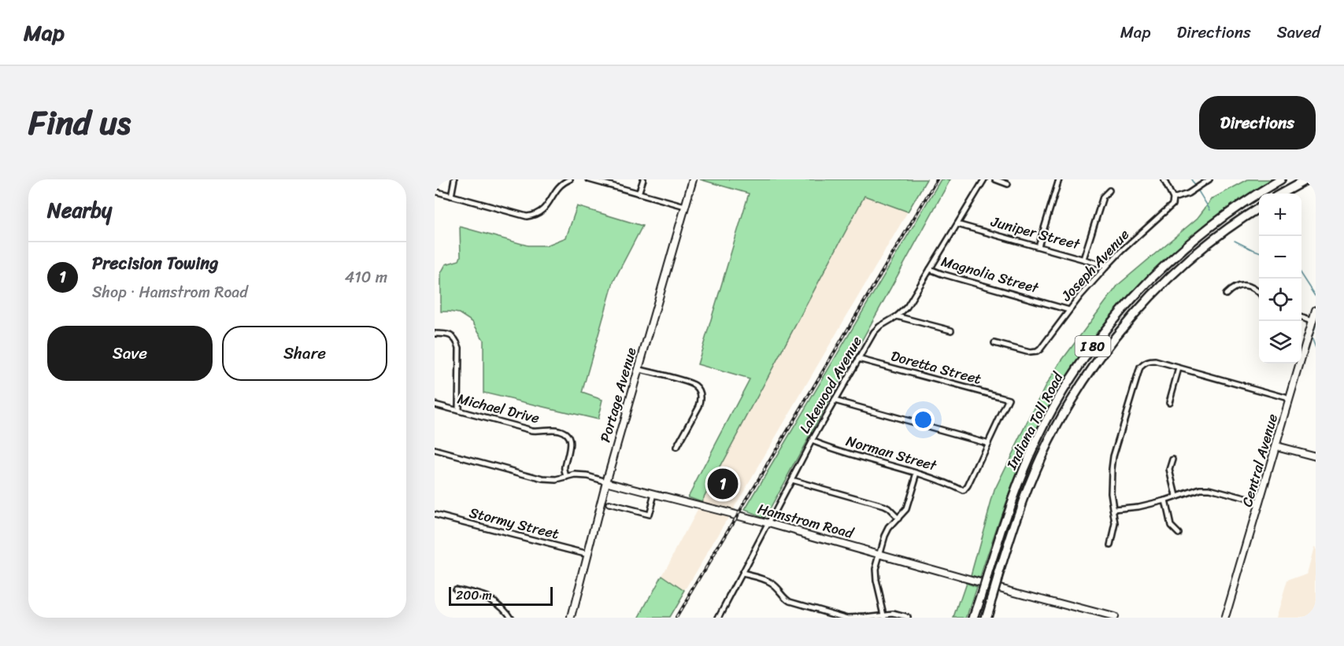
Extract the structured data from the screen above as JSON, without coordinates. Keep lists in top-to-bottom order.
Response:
{
  "streets": {
    "highway": ["I 80", "Indiana Toll Road"],
    "street": [
      "Juniper Street",
      "Joseph Avenue",
      "Magnolia Street",
      "Doretta Street",
      "Lakewood Avenue",
      "Portage Avenue",
      "Michael Drive",
      "Norman Street",
      "Central Avenue",
      "Hamstrom Road",
      "Stormy Street"
    ]
  },
  "crossings": [
    ["Juniper Street", "Joseph Avenue"],
    ["Juniper Street", "Lakewood Avenue"],
    ["Joseph Avenue", "Magnolia Street"],
    ["Magnolia Street", "Lakewood Avenue"],
    ["Doretta Street", "Lakewood Avenue"],
    ["Doretta Street", "Norman Street"],
    ["Lakewood Avenue", "Norman Street"],
    ["Lakewood Avenue", "Hamstrom Road"],
    ["Portage Avenue", "Hamstrom Road"],
    ["Portage Avenue", "Stormy Street"],
    ["Michael Drive", "Hamstrom Road"]
  ],
  "scale_bar": "200 m",
  "page": {
    "header": "Map",
    "nav": ["Map", "Directions", "Saved"],
    "title": "Find us",
    "buttons": [
      "Directions",
      ["Save", "Share"]
    ],
    "heading": "Nearby",
    "map_buttons": ["+", "−"],
    "list": [
      {
        "mark": "1",
        "name": "Precision Towing",
        "note": "Shop · Hamstrom Road",
        "value": "410 m"
      }
    ],
    "pins": "1",
    "scale": "200 m"
  }
}
